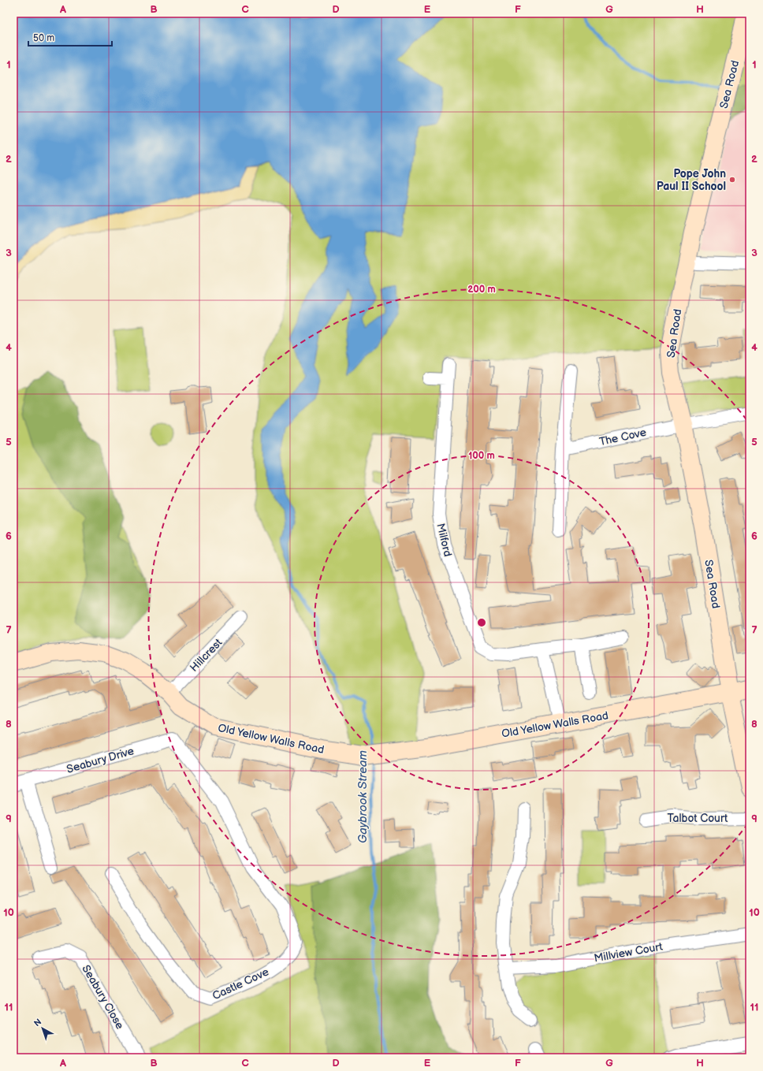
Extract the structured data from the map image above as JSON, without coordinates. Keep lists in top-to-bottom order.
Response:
{
  "streets": {
    "street": [
      "Sea Road",
      "The Cove",
      "Milford",
      "Hillcrest",
      "Old Yellow Walls Road",
      "Seabury Drive",
      "Talbot Court",
      "Millview Court",
      "Castle Cove",
      "Seabury Close"
    ]
  },
  "crossings": [
    ["Sea Road", "The Cove"],
    ["Sea Road", "Old Yellow Walls Road"],
    ["Hillcrest", "Old Yellow Walls Road"],
    ["Seabury Drive", "Castle Cove"]
  ],
  "water": ["Gaybrook Stream"],
  "places": ["Pope John Paul II School"],
  "scale_bar": "50 m",
  "north": "top left",
  "grid": {
    "columns": [
      "A",
      "B",
      "C",
      "D",
      "E",
      "F",
      "G",
      "H"
    ],
    "rows": [
      "1",
      "2",
      "3",
      "4",
      "5",
      "6",
      "7",
      "8",
      "9",
      "10",
      "11"
    ]
  },
  "rings": ["200 m", "100 m"]
}
